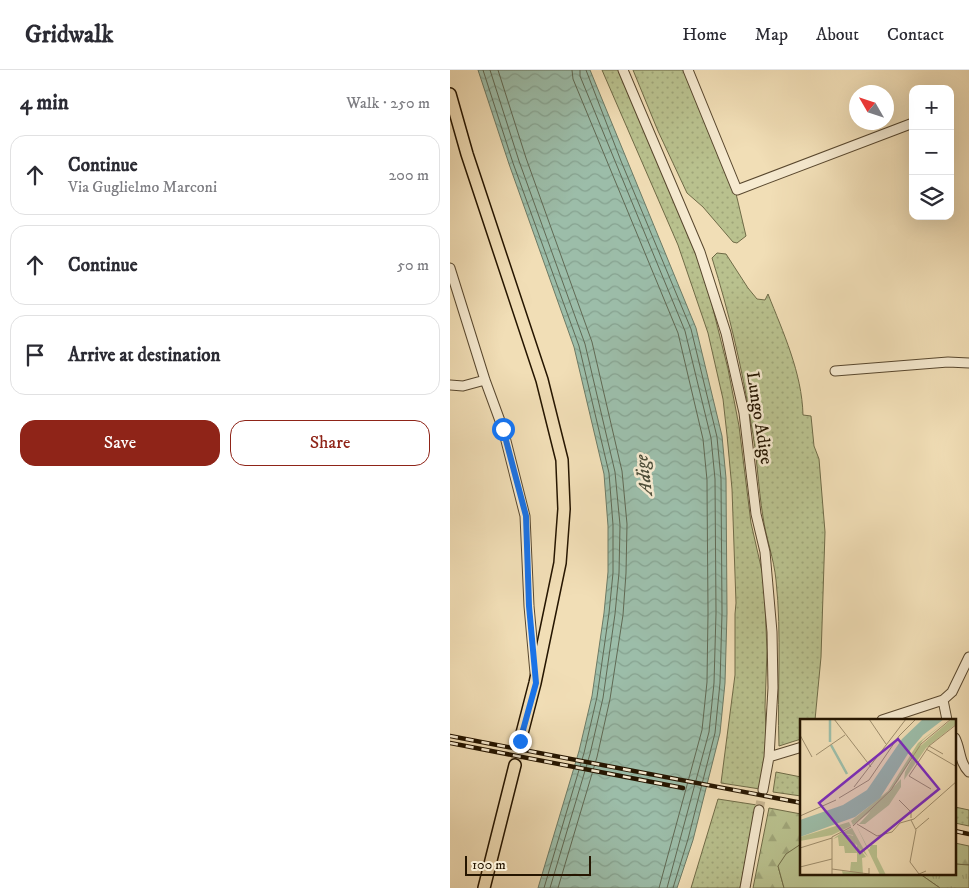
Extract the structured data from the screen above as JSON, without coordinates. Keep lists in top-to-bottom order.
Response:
{
  "streets": {
    "street": ["Lungo Adige"]
  },
  "water": ["Adige"],
  "scale_bar": "100 m",
  "north": "top left",
  "page": {
    "header": "Gridwalk",
    "nav": [
      "Home",
      "Map",
      "About",
      "Contact"
    ],
    "heading": ["4 min", "Walk · 250 m"],
    "map_buttons": ["+", "−"],
    "list": [
      ["Continue", "Via Guglielmo Marconi", "200 m"],
      ["Continue", "50 m"],
      "Arrive at destination"
    ],
    "buttons": ["Save", "Share"],
    "scale": "100 m"
  }
}
